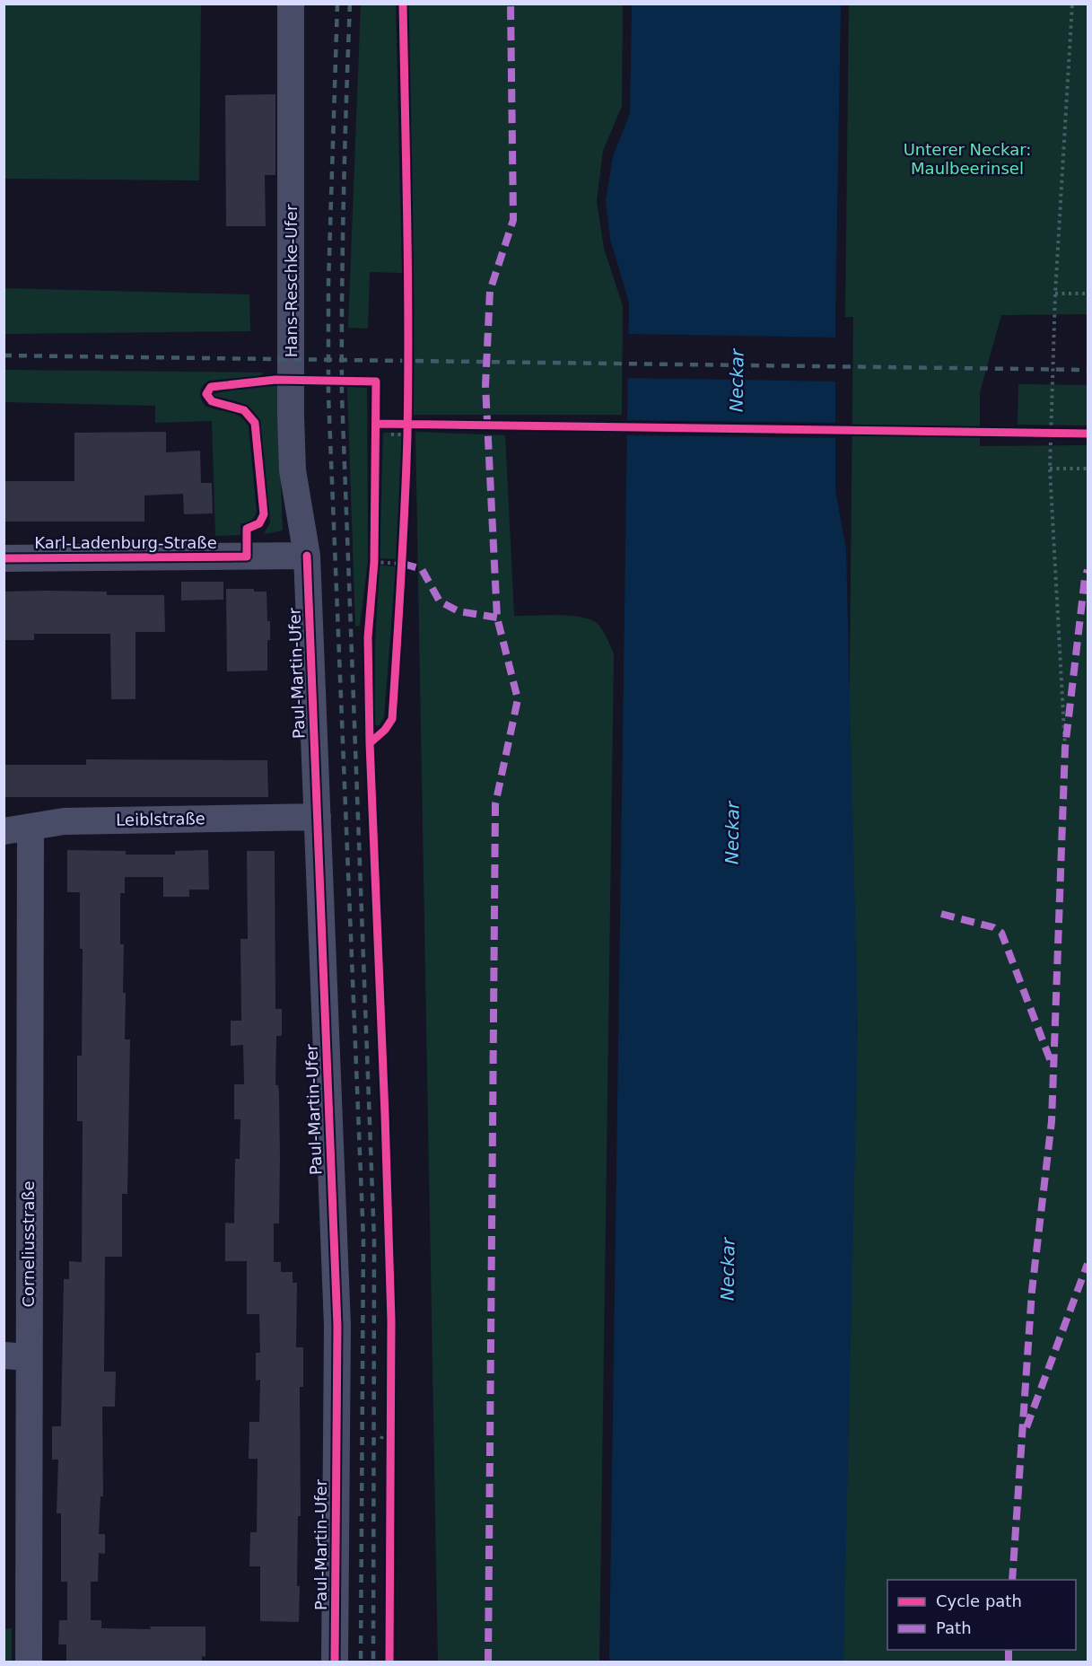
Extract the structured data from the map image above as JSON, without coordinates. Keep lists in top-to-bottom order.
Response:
{
  "streets": {
    "street": [
      "Hans-Reschke-Ufer",
      "Karl-Ladenburg-Straße",
      "Paul-Martin-Ufer",
      "Leiblstraße",
      "Corneliusstraße"
    ]
  },
  "crossings": [
    ["Hans-Reschke-Ufer", "Karl-Ladenburg-Straße"],
    ["Hans-Reschke-Ufer", "Paul-Martin-Ufer"],
    ["Karl-Ladenburg-Straße", "Paul-Martin-Ufer"],
    ["Paul-Martin-Ufer", "Leiblstraße"],
    ["Leiblstraße", "Corneliusstraße"]
  ],
  "water": ["Neckar"],
  "parks": ["Unterer Neckar: Maulbeerinsel"],
  "legend": ["Cycle path", "Path"]
}
